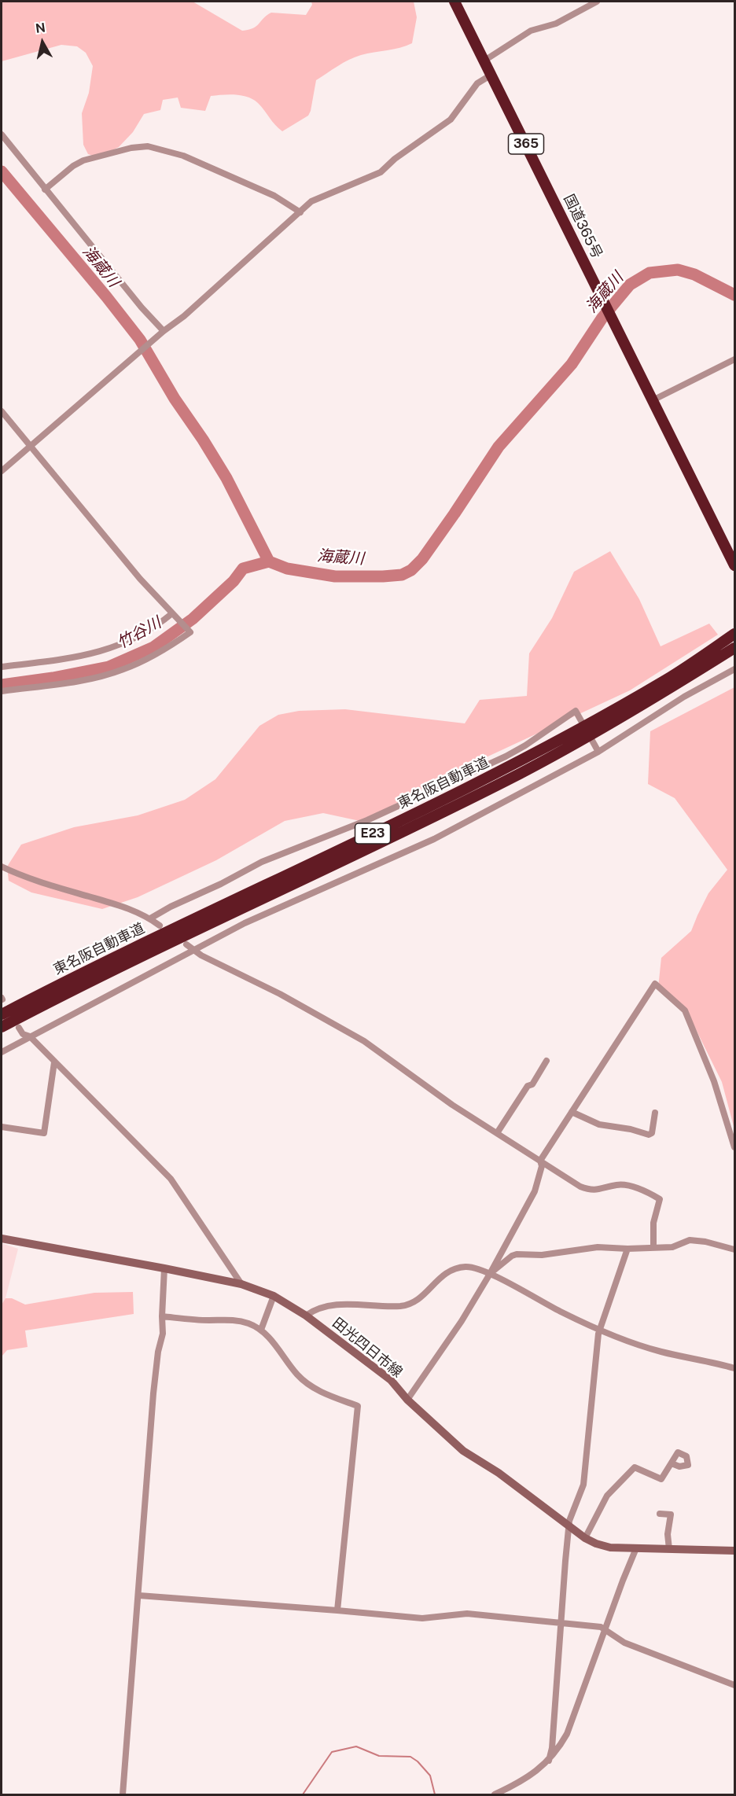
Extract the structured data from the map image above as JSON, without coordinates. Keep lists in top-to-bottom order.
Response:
{
  "streets": {
    "highway": [
      "365",
      "国道365号",
      "東名阪自動車道",
      "E23"
    ],
    "main road": ["田光四日市線"]
  },
  "water": ["海蔵川", "竹谷川"],
  "north": "top"
}
